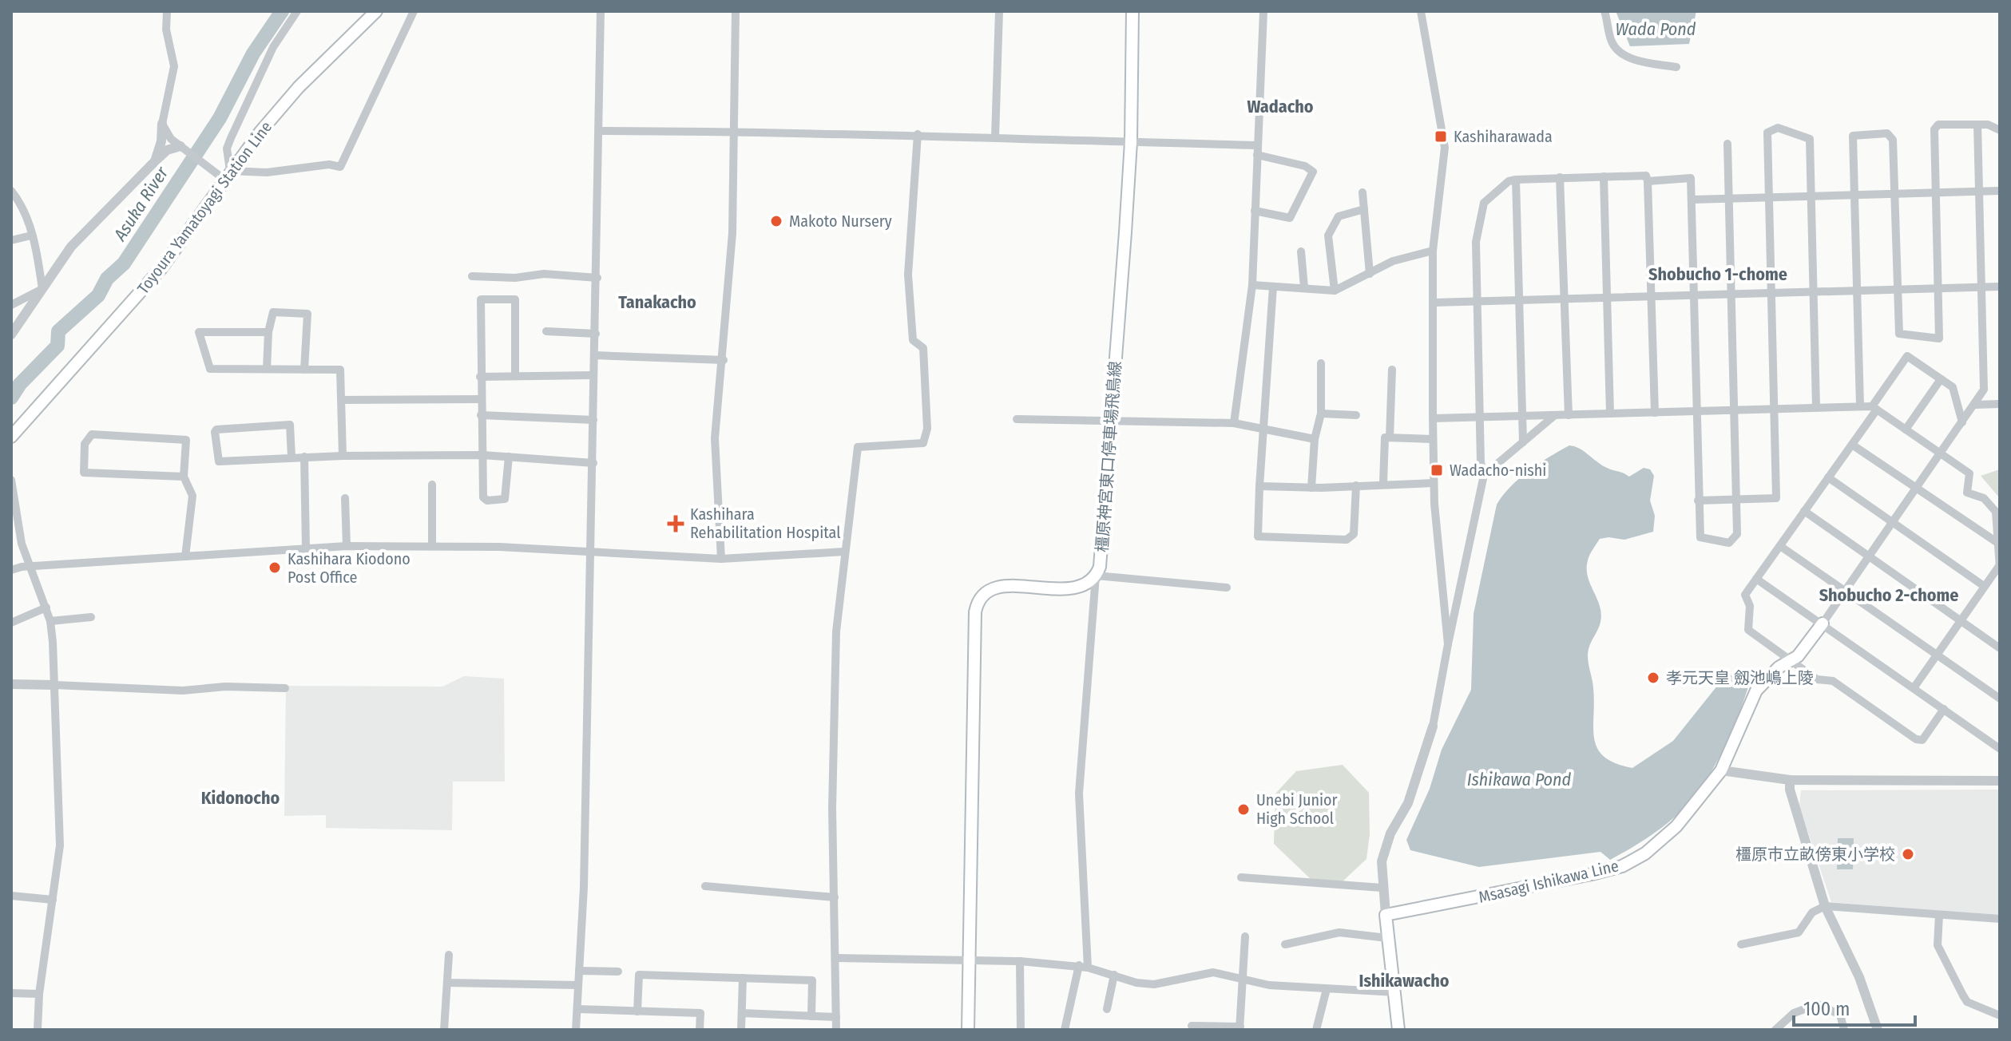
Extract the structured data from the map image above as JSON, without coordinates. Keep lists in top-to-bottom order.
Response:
{
  "streets": {
    "main road": ["Toyoura Yamatoyagi Station Line", "橿原神宮東口停車場飛鳥線", "Msasagi Ishikawa Line"]
  },
  "districts": [
    "Wadacho",
    "Shobucho 1-chome",
    "Tanakacho",
    "Shobucho 2-chome",
    "Kidonocho",
    "Ishikawacho"
  ],
  "water": ["Wada Pond", "Asuka River", "Ishikawa Pond"],
  "places": {
    "transit": ["Kashiharawada", "Wadacho-nishi"],
    "other": [
      "Makoto Nursery",
      "Kashihara Kiodono Post Office",
      "孝元天皇 劔池嶋上陵",
      "Unebi Junior High School",
      "橿原市立畝傍東小学校"
    ],
    "health": ["Kashihara Rehabilitation Hospital"]
  },
  "scale_bar": "100 m"
}
